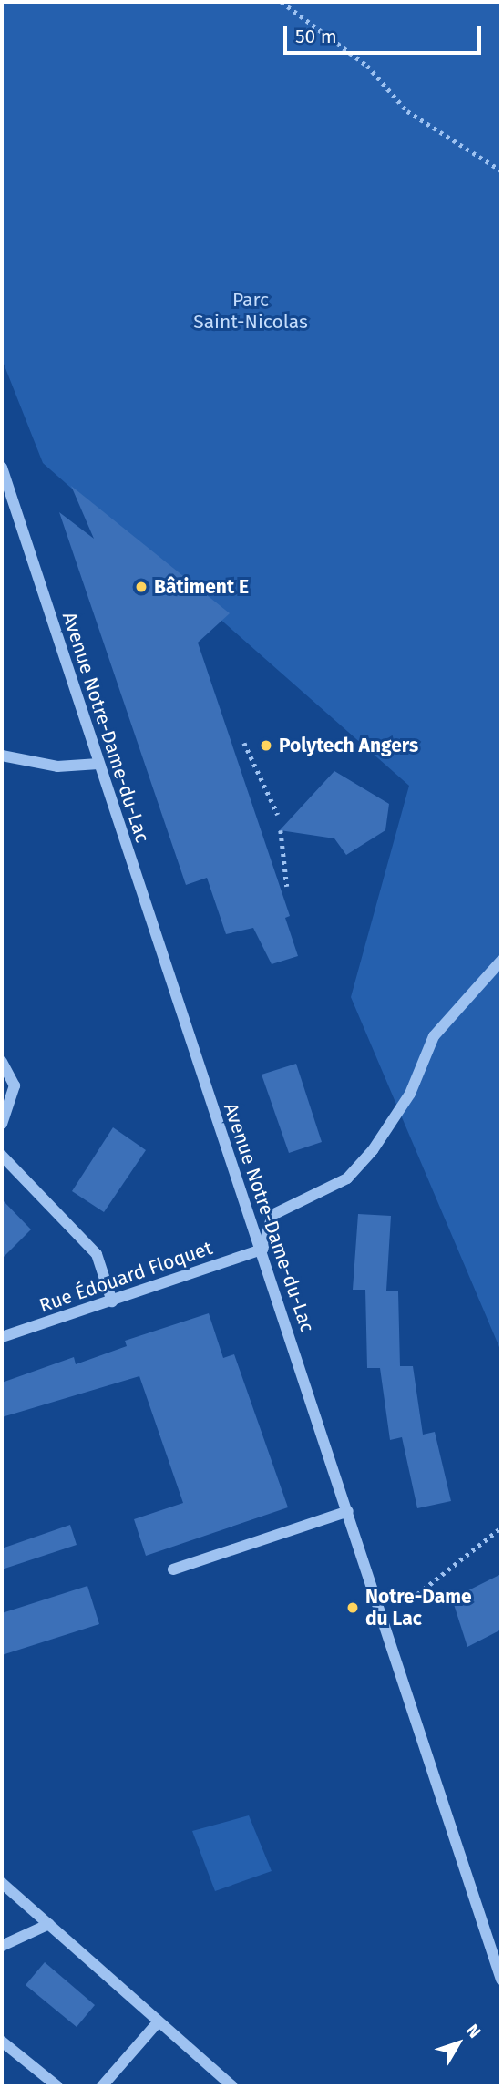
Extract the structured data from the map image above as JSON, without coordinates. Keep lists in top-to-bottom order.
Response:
{
  "streets": {
    "street": ["Avenue Notre-Dame-du-Lac", "Rue Édouard Floquet"]
  },
  "crossings": [
    ["Avenue Notre-Dame-du-Lac", "Rue Édouard Floquet"]
  ],
  "parks": ["Parc Saint-Nicolas"],
  "places": ["Bâtiment E", "Polytech Angers", "Notre-Dame du Lac"],
  "scale_bar": "50 m",
  "north": "top right"
}
